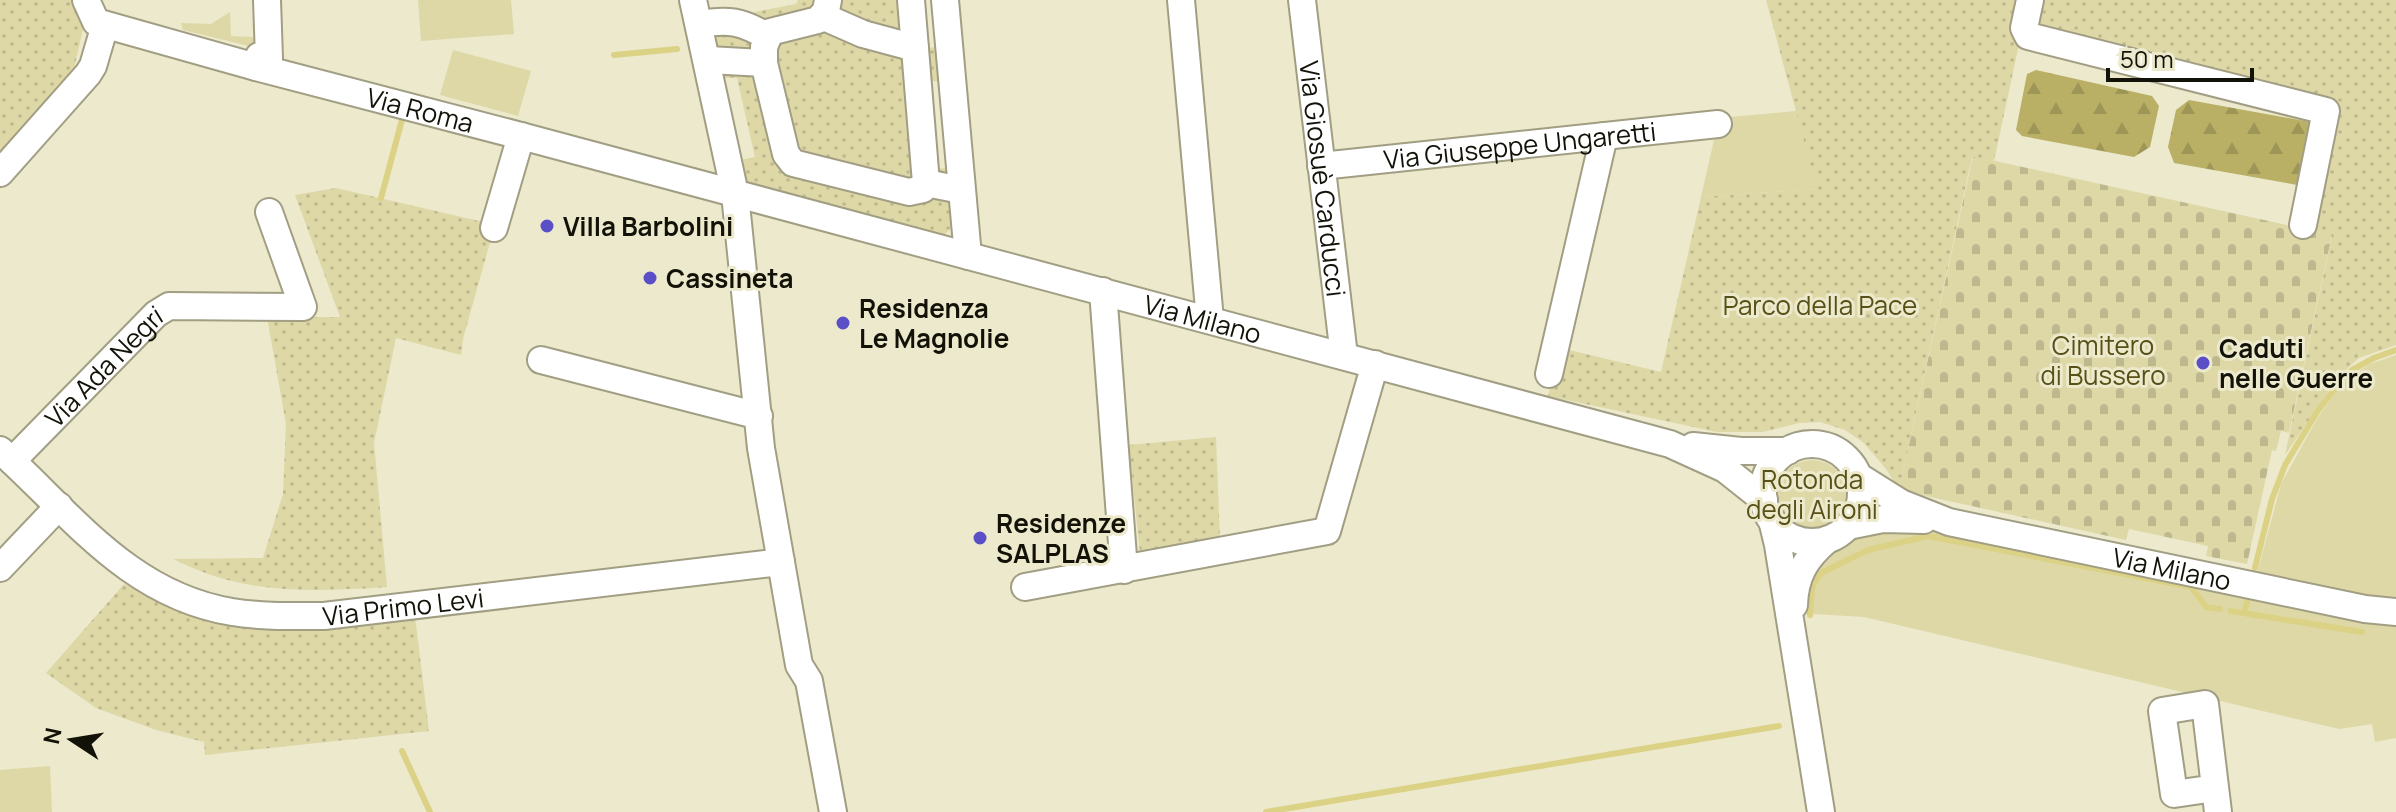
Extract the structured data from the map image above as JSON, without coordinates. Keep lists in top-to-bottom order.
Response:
{
  "streets": {
    "street": [
      "Via Roma",
      "Via Giuseppe Ungaretti",
      "Via Giosuè Carducci",
      "Via Milano",
      "Via Ada Negri",
      "Via Primo Levi"
    ]
  },
  "crossings": [
    ["Via Roma", "Via Milano"],
    ["Via Giuseppe Ungaretti", "Via Giosuè Carducci"],
    ["Via Giosuè Carducci", "Via Milano"],
    ["Via Ada Negri", "Via Primo Levi"]
  ],
  "parks": ["Parco della Pace", "Cimitero di Bussero", "Rotonda degli Aironi"],
  "places": [
    "Villa Barbolini",
    "Cassineta",
    "Residenza Le Magnolie",
    "Caduti nelle Guerre",
    "Residenze SALPLAS"
  ],
  "scale_bar": "50 m",
  "north": "left"
}
